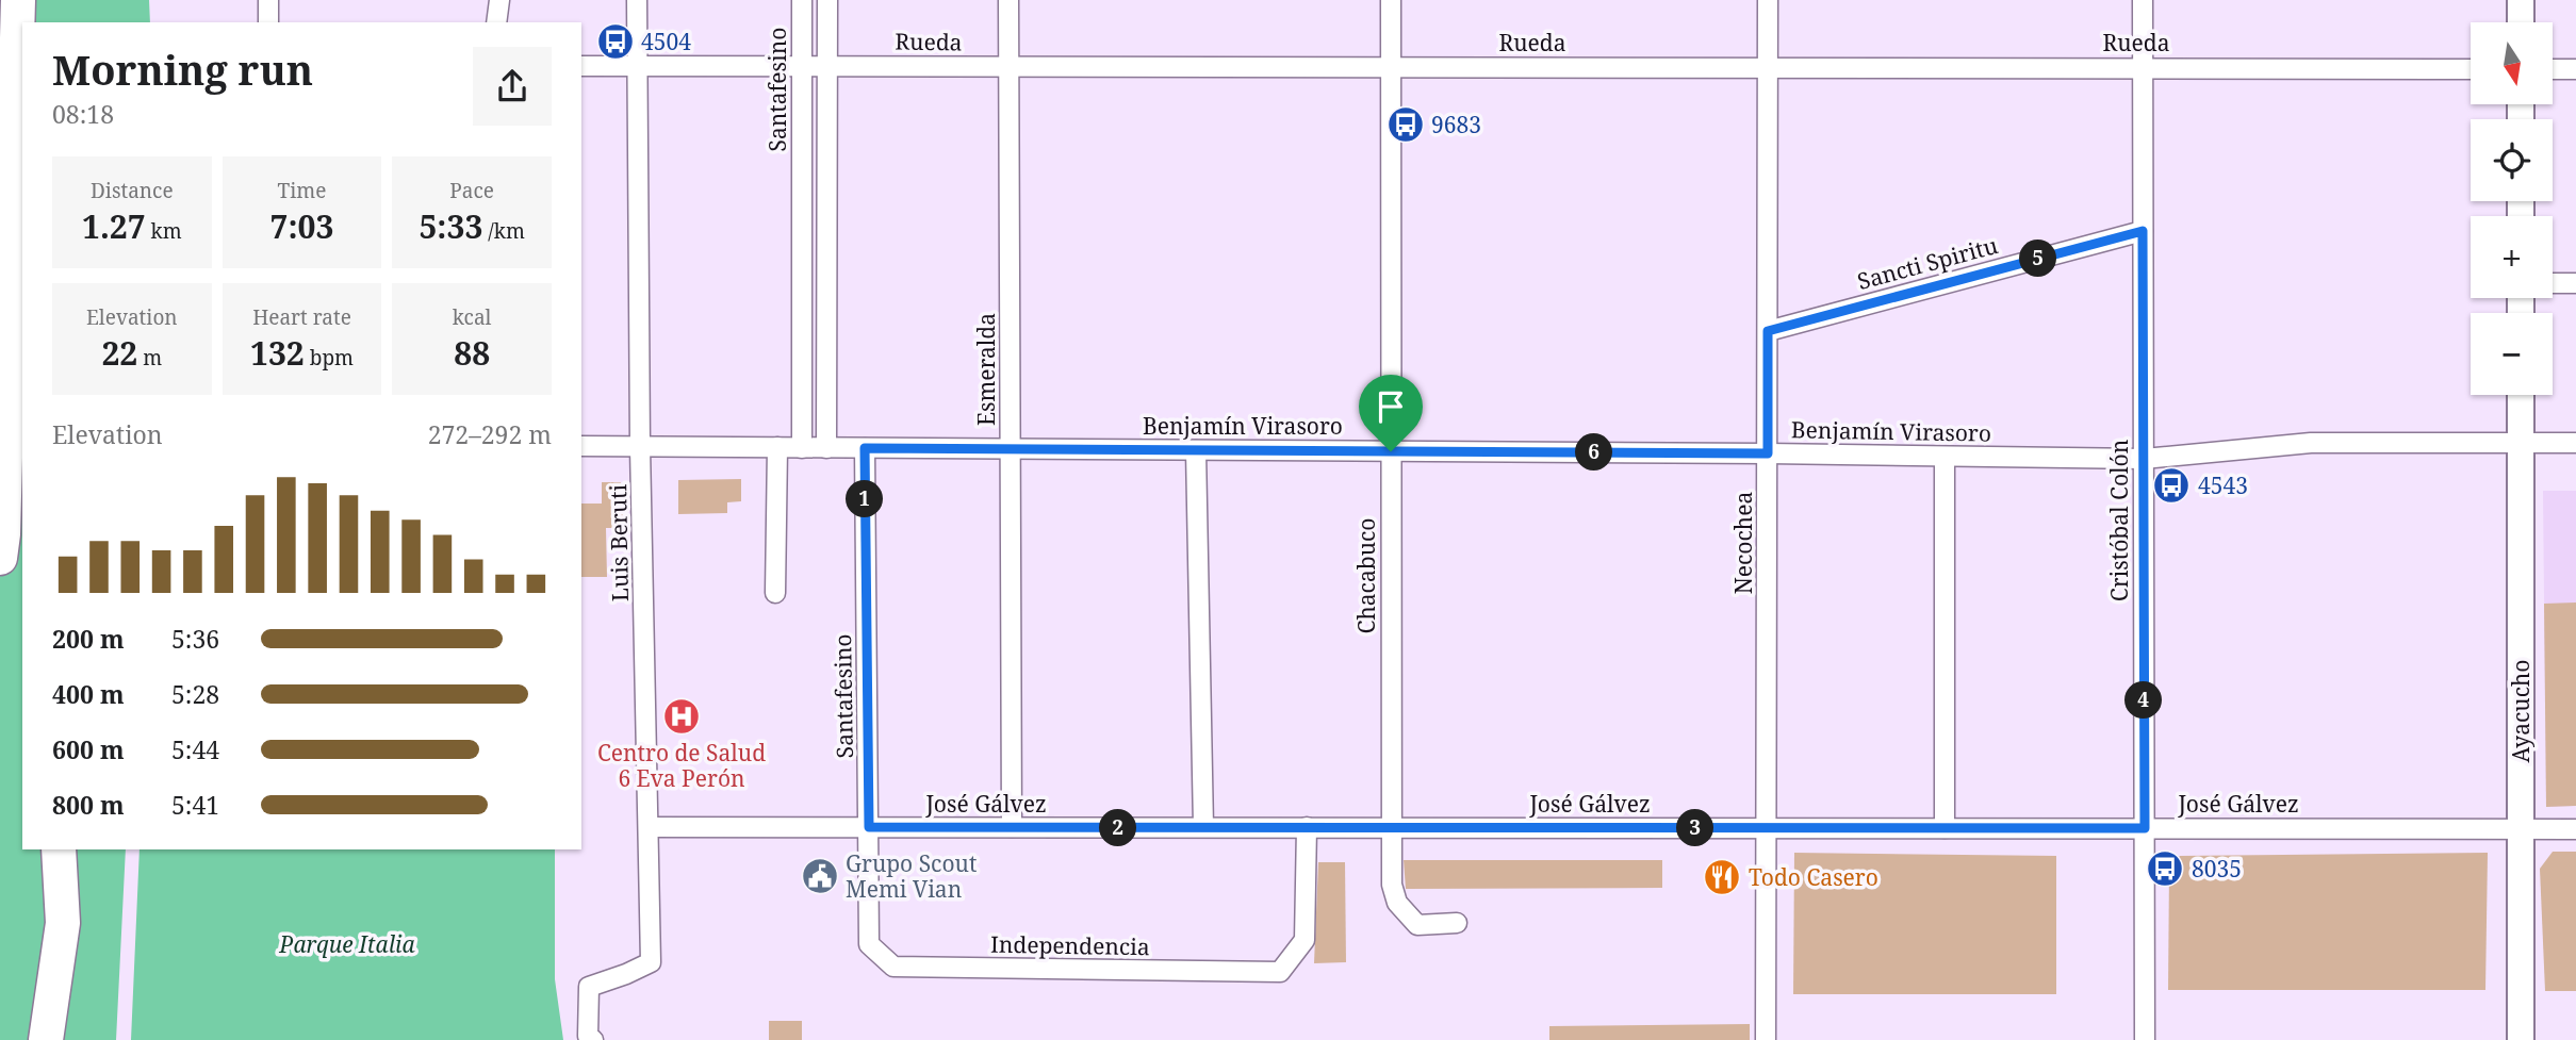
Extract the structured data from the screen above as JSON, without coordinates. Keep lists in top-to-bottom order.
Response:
{
  "streets": {
    "main road": ["Ayacucho"],
    "street": [
      "Rueda",
      "Santafesino",
      "Sancti Spiritu",
      "Esmeralda",
      "Benjamín Virasoro",
      "Cristóbal Colón",
      "Luis Beruti",
      "Necochea",
      "Chacabuco",
      "José Gálvez",
      "Independencia"
    ]
  },
  "crossings": [
    ["Rueda", "Santafesino"],
    ["Rueda", "Esmeralda"],
    ["Rueda", "Cristóbal Colón"],
    ["Rueda", "Luis Beruti"],
    ["Rueda", "Necochea"],
    ["Rueda", "Chacabuco"],
    ["Santafesino", "Benjamín Virasoro"],
    ["Santafesino", "José Gálvez"],
    ["Santafesino", "Independencia"],
    ["Sancti Spiritu", "Cristóbal Colón"],
    ["Sancti Spiritu", "Necochea"],
    ["Esmeralda", "Benjamín Virasoro"],
    ["Esmeralda", "José Gálvez"],
    ["Benjamín Virasoro", "Cristóbal Colón"],
    ["Benjamín Virasoro", "Luis Beruti"],
    ["Benjamín Virasoro", "Necochea"],
    ["Benjamín Virasoro", "Chacabuco"],
    ["Benjamín Virasoro", "Ayacucho"],
    ["Cristóbal Colón", "José Gálvez"],
    ["Luis Beruti", "José Gálvez"],
    ["Necochea", "José Gálvez"],
    ["Chacabuco", "José Gálvez"],
    ["Ayacucho", "José Gálvez"],
    ["José Gálvez", "Independencia"]
  ],
  "parks": ["Parque Italia"],
  "places": {
    "bus stop": [
      "4504",
      "9683",
      "4543",
      "8035"
    ],
    "hospital": ["Centro de Salud 6 Eva Perón"],
    "public building": ["Grupo Scout Memi Vian"],
    "restaurant": ["Todo Casero"]
  },
  "north": "bottom",
  "page": {
    "map_buttons": ["+", "−"],
    "heading": ["Morning run", "08:18"],
    "stats": [
      ["Distance", "1.27 km"],
      ["Time", "7:03"],
      ["Pace", "5:33 /km"],
      ["Elevation", "22 m"],
      ["Heart rate", "132 bpm"],
      ["kcal", "88"]
    ],
    "pins": [
      "5",
      "6",
      "1",
      "4",
      "2",
      "3"
    ],
    "chart": ["Elevation", "272–292 m"],
    "list": [
      {
        "name": "200 m",
        "note": "5:36"
      },
      {
        "name": "400 m",
        "note": "5:28"
      },
      {
        "name": "600 m",
        "note": "5:44"
      },
      {
        "name": "800 m",
        "note": "5:41"
      }
    ]
  }
}
